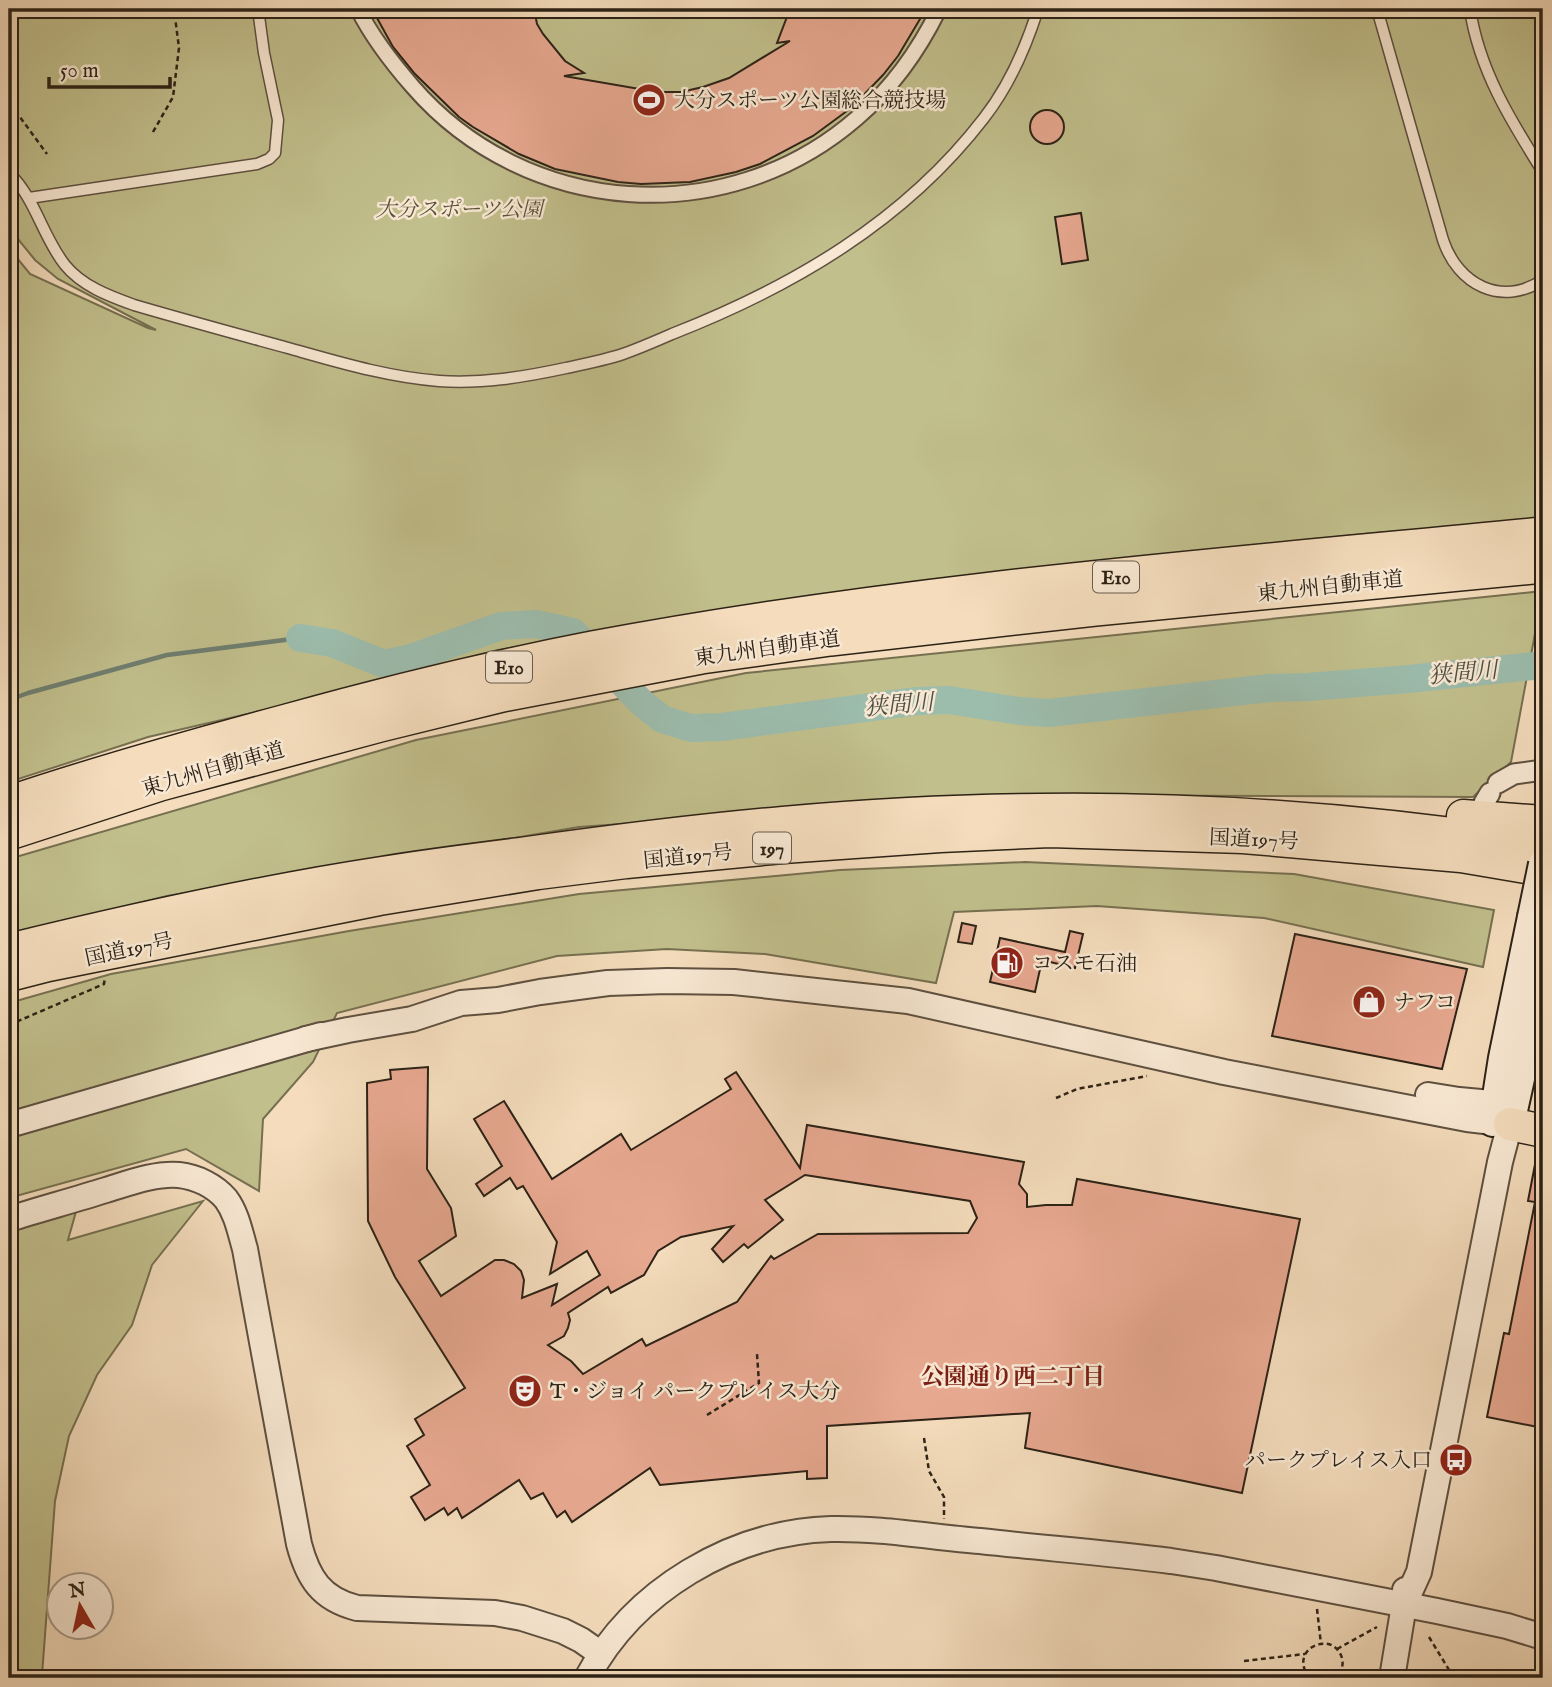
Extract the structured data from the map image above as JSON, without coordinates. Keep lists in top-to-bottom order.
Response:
{
  "streets": {
    "highway": [
      "E10",
      "東九州自動車道",
      "国道197号",
      "197"
    ]
  },
  "districts": ["公園通り西二丁目"],
  "water": ["狭間川"],
  "parks": ["大分スポーツ公園"],
  "places": {
    "sports": ["大分スポーツ公園総合競技場"],
    "fuel station": ["コスモ石油"],
    "shop": ["ナフコ"],
    "theatre": ["T・ジョイ パークプレイス大分"],
    "bus stop": ["パークプレイス入口"]
  },
  "scale_bar": "50 m",
  "north": "top"
}
